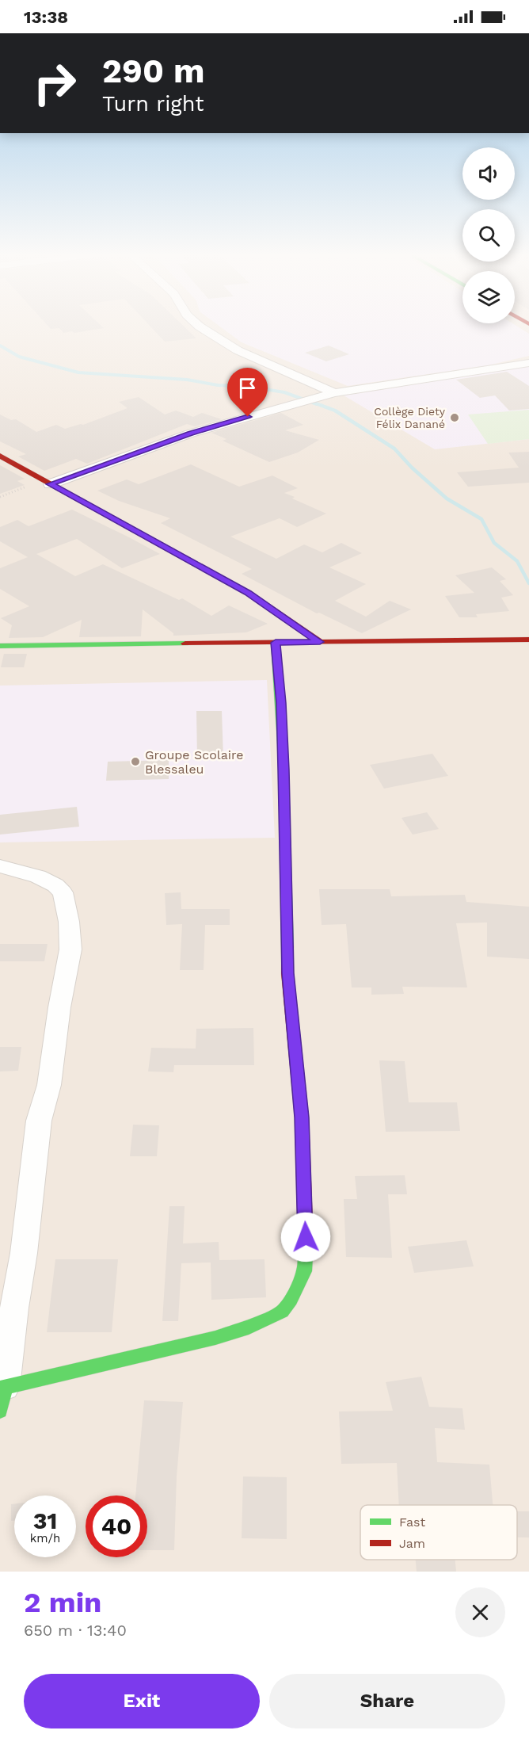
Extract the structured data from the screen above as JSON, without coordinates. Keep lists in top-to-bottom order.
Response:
{
  "places": ["Collège Diety Félix Danané", "Groupe Scolaire Blessaleu"],
  "legend": ["Fast", "Jam"],
  "page": {
    "status": "13:38",
    "turn": ["290 m", "Turn right"],
    "speed": "31 km/h",
    "limit": "40",
    "heading": ["2 min", "650 m · 13:40"],
    "buttons": ["Exit", "Share"]
  }
}
